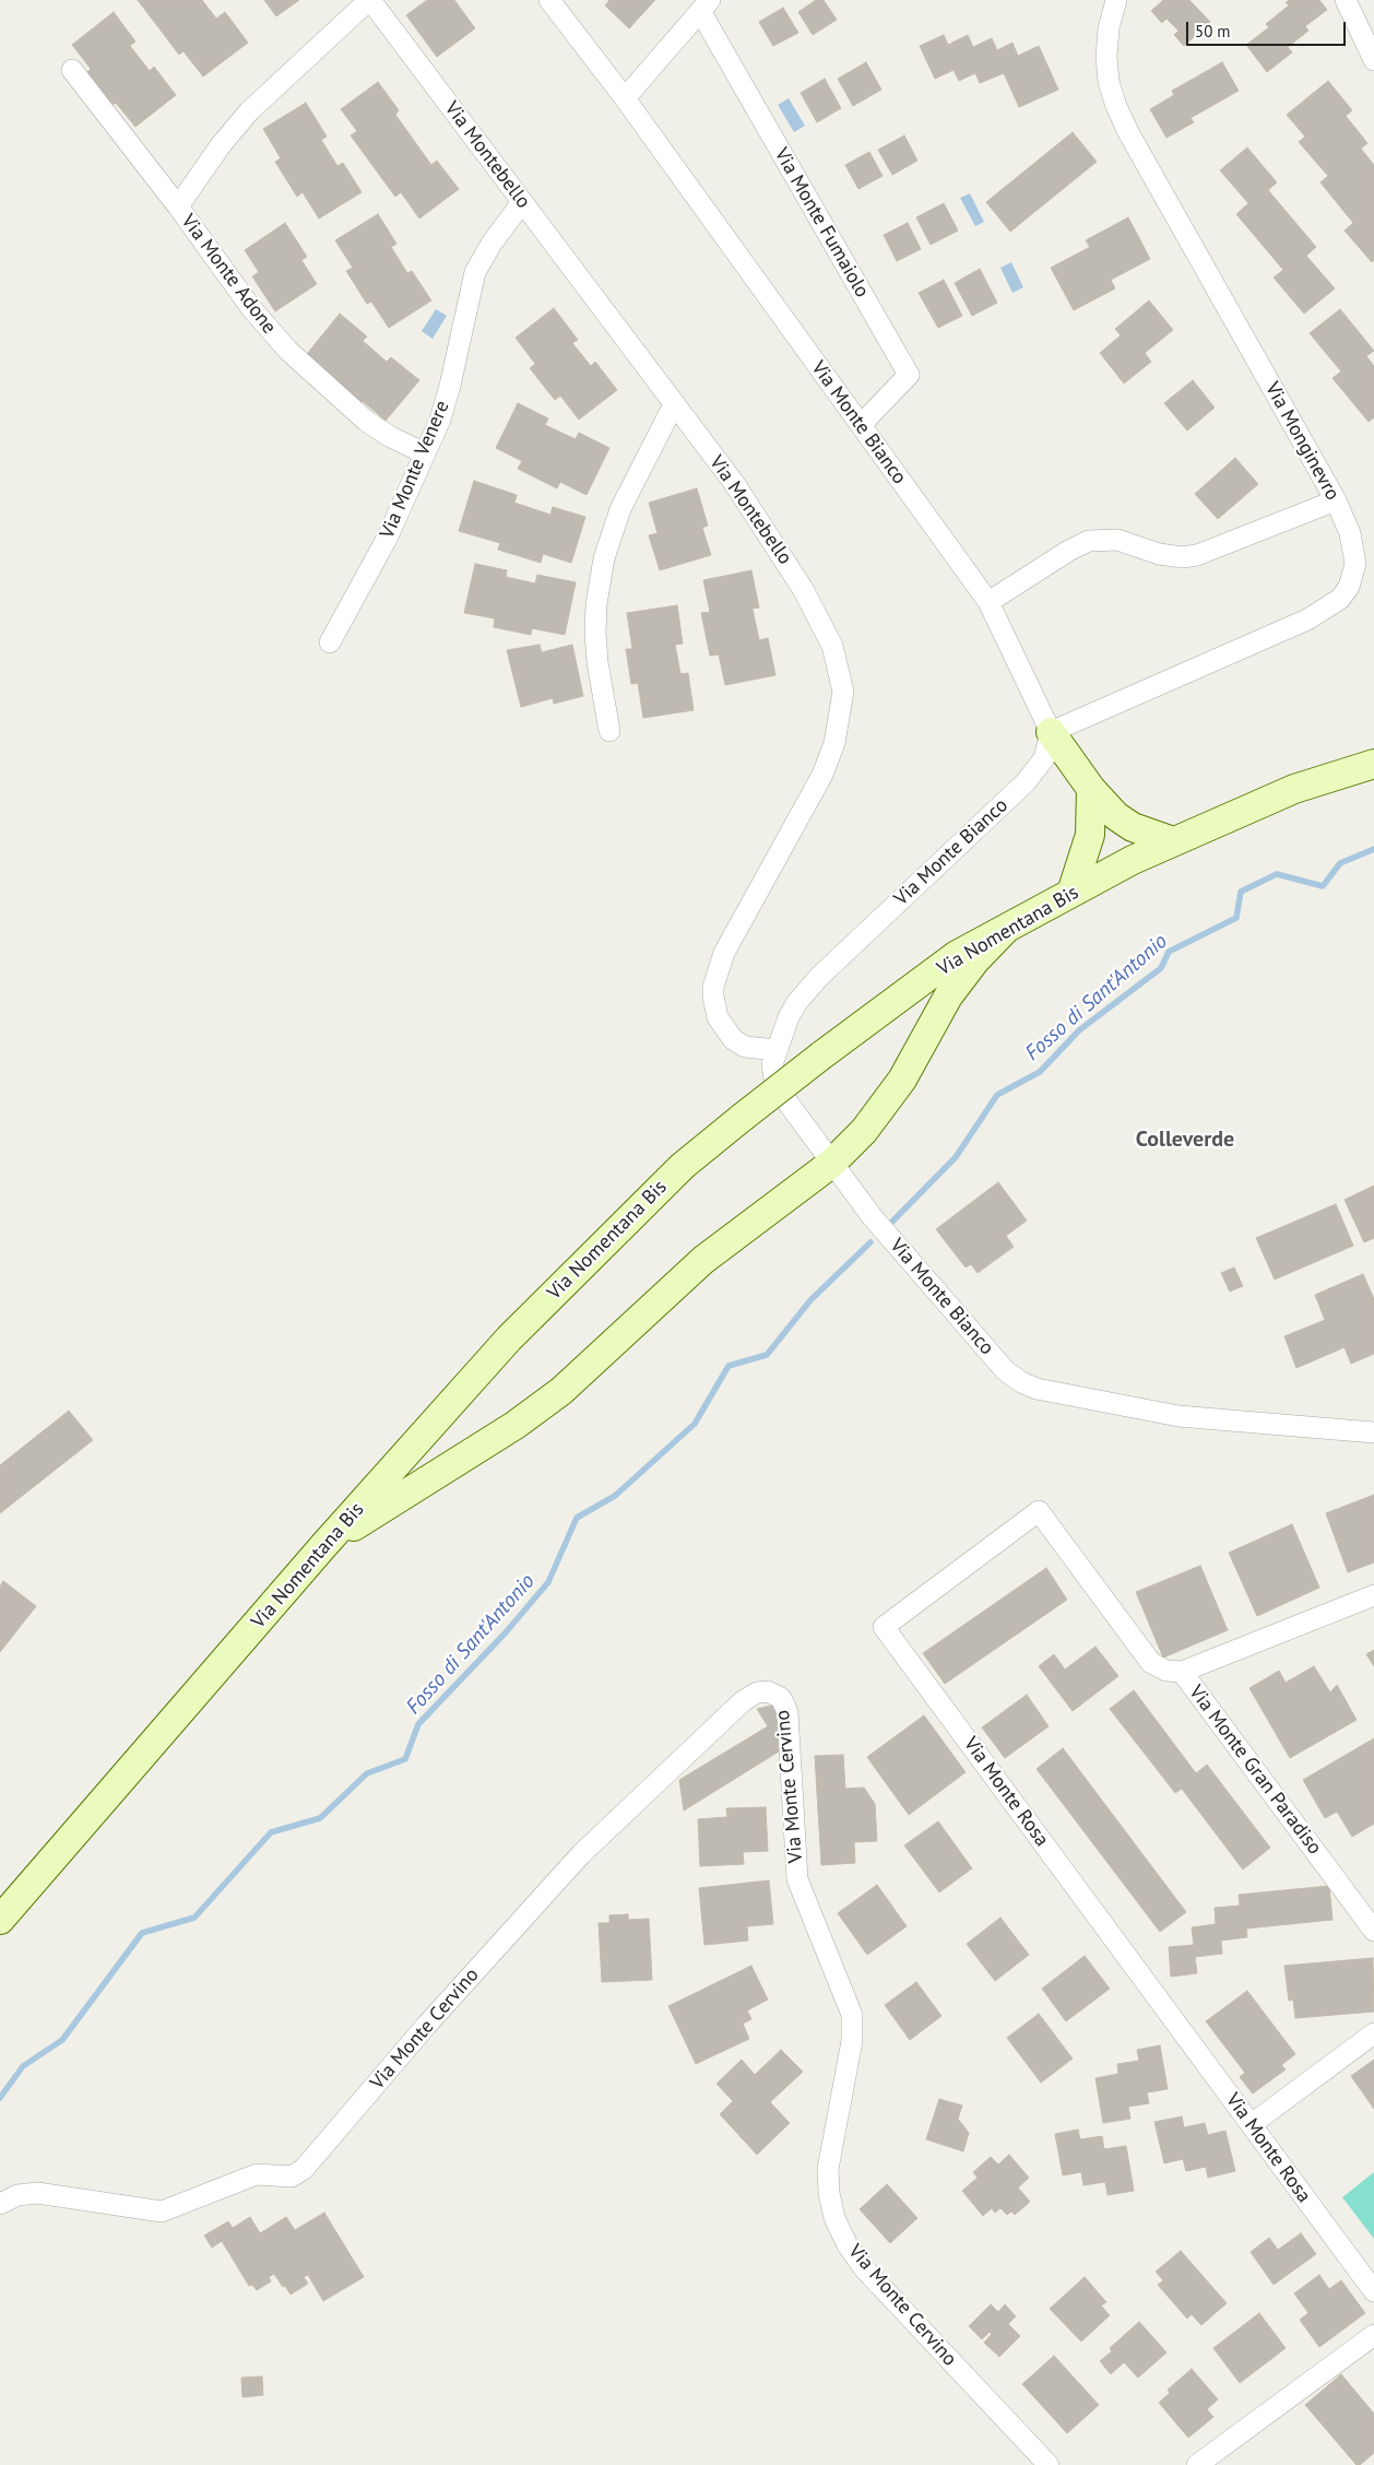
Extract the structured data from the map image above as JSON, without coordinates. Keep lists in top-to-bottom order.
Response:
{
  "streets": {
    "main road": ["Via Nomentana Bis"],
    "street": [
      "Via Montebello",
      "Via Monte Fumaiolo",
      "Via Monte Adone",
      "Via Monte Bianco",
      "Via Monginevro",
      "Via Monte Venere",
      "Via Monte Gran Paradiso",
      "Via Monte Cervino",
      "Via Monte Rosa"
    ]
  },
  "crossings": [
    ["Via Montebello", "Via Monte Adone"],
    ["Via Montebello", "Via Monte Bianco"],
    ["Via Montebello", "Via Monte Venere"],
    ["Via Monte Fumaiolo", "Via Monte Bianco"],
    ["Via Monte Adone", "Via Monte Venere"],
    ["Via Monte Bianco", "Via Monginevro"],
    ["Via Monte Gran Paradiso", "Via Monte Rosa"]
  ],
  "districts": ["Colleverde"],
  "water": ["Fosso di Sant'Antonio"],
  "scale_bar": "50 m"
}
